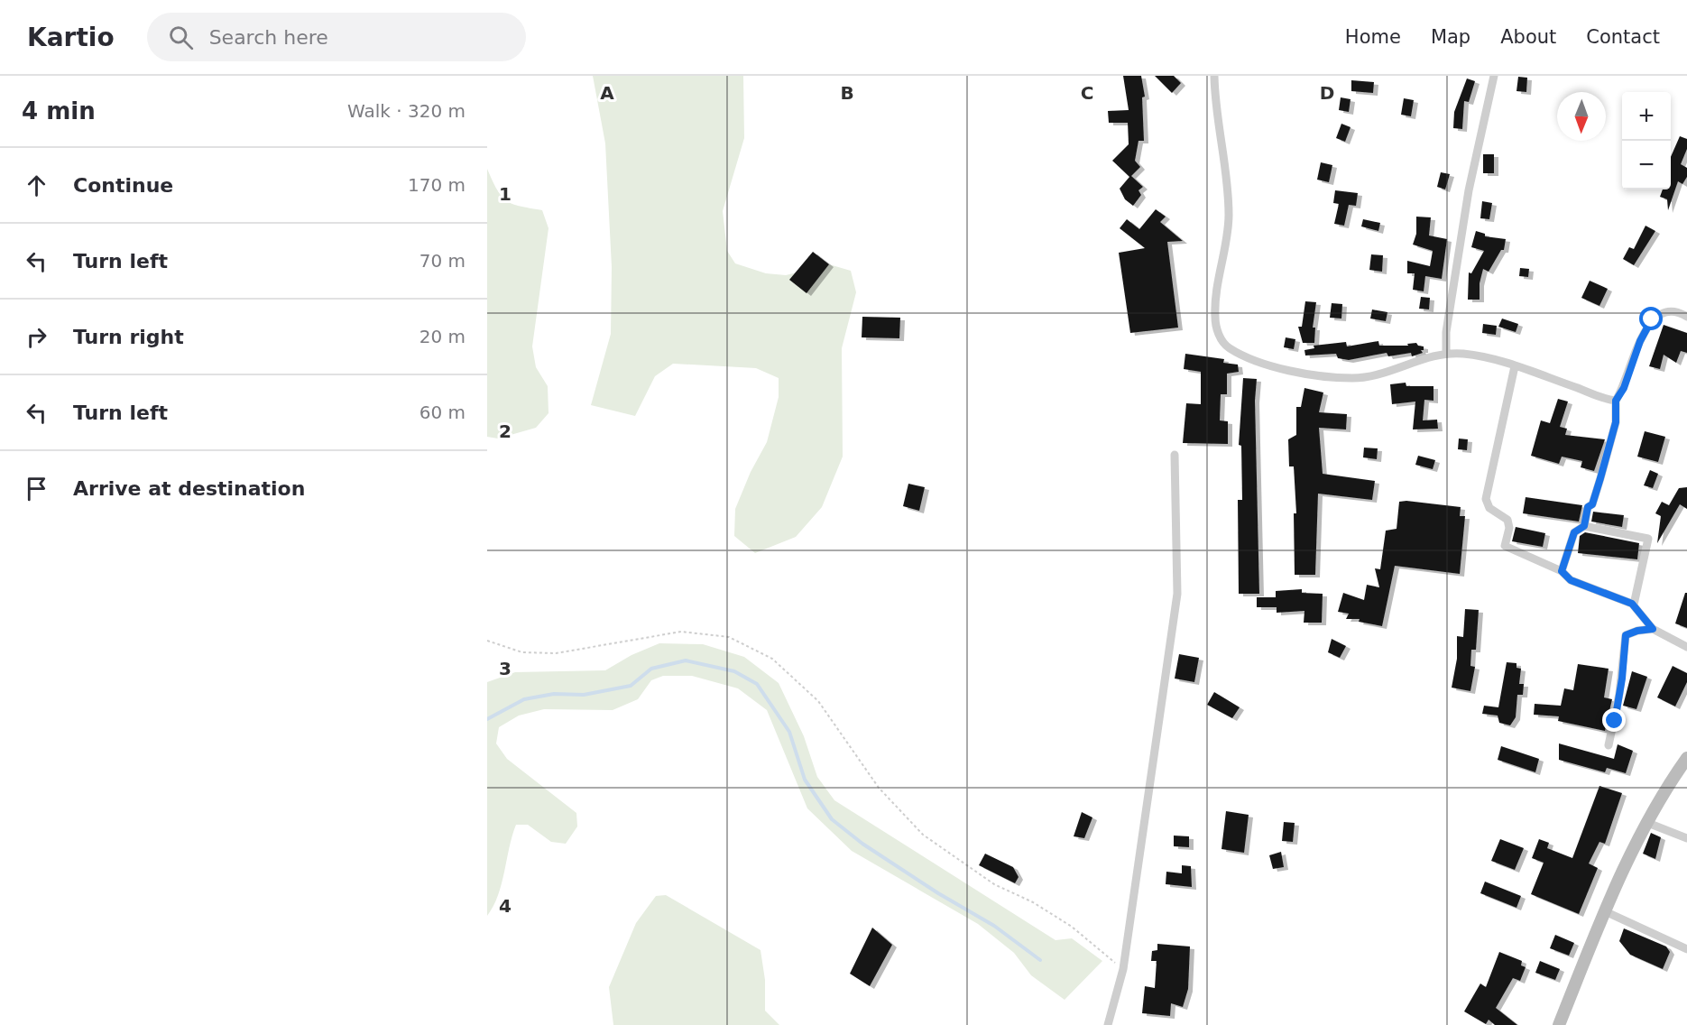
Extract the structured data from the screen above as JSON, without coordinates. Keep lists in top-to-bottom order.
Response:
{
  "north": "bottom",
  "page": {
    "header": "Kartio",
    "search": "Search here",
    "nav": [
      "Home",
      "Map",
      "About",
      "Contact"
    ],
    "heading": ["4 min", "Walk · 320 m"],
    "map_buttons": ["+", "−"],
    "list": [
      ["Continue", "170 m"],
      ["Turn left", "70 m"],
      ["Turn right", "20 m"],
      ["Turn left", "60 m"],
      "Arrive at destination"
    ]
  },
  "grid": {
    "columns": [
      "A",
      "B",
      "C",
      "D"
    ],
    "rows": [
      "1",
      "2",
      "3",
      "4"
    ]
  }
}
